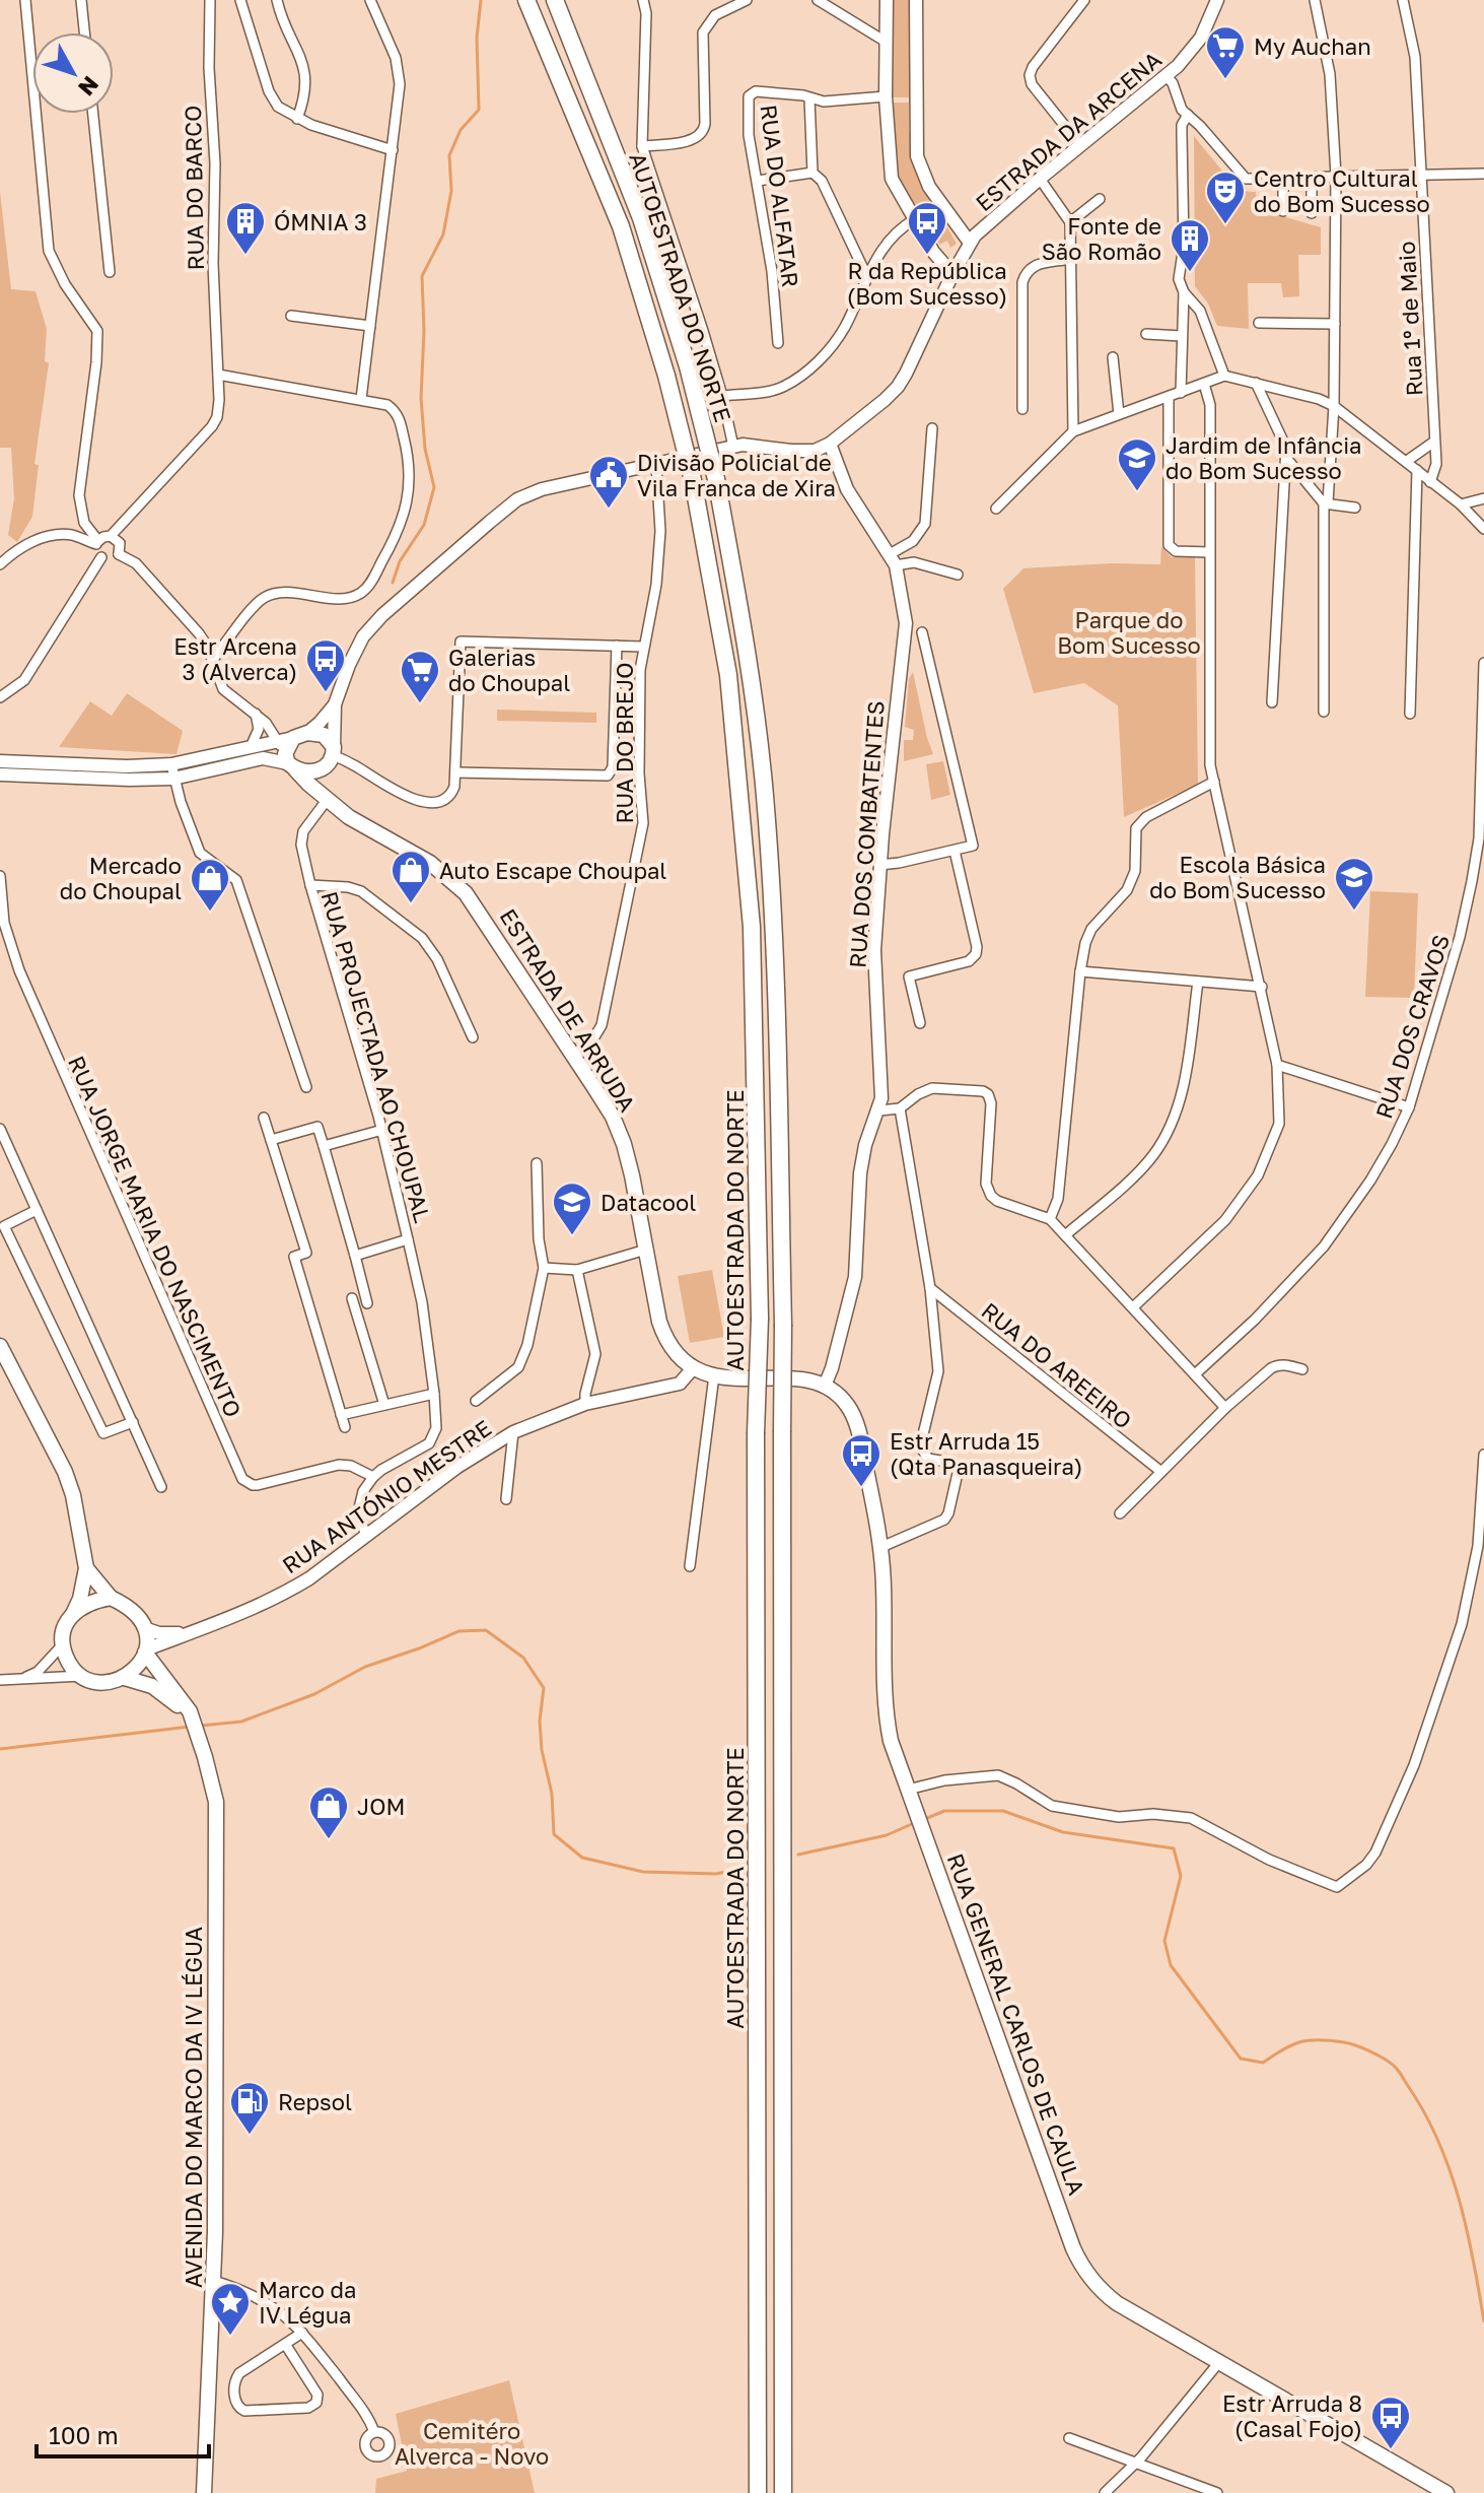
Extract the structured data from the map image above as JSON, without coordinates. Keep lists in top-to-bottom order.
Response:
{
  "streets": {
    "highway": ["AUTOESTRADA DO NORTE"],
    "main road": ["ESTRADA DE ARRUDA", "RUA GENERAL CARLOS DE CAULA", "AVENIDA DO MARCO DA IV LÉGUA"],
    "street": [
      "ESTRADA DA ARCENA",
      "RUA DO BARCO",
      "RUA DO ALFATAR",
      "Rua 1º de Maio",
      "RUA DO BREJO",
      "RUA DOS COMBATENTES",
      "RUA DOS CRAVOS",
      "RUA PROJECTADA AO CHOUPAL",
      "RUA JORGE MARIA DO NASCIMENTO",
      "RUA DO AREEIRO",
      "RUA ANTÓNIO MESTRE"
    ]
  },
  "crossings": [
    ["ESTRADA DA ARCENA", "RUA DOS COMBATENTES"],
    ["RUA DO BREJO", "ESTRADA DE ARRUDA"],
    ["RUA DOS COMBATENTES", "ESTRADA DE ARRUDA"],
    ["RUA DOS COMBATENTES", "RUA GENERAL CARLOS DE CAULA"],
    ["ESTRADA DE ARRUDA", "RUA PROJECTADA AO CHOUPAL"],
    ["ESTRADA DE ARRUDA", "RUA ANTÓNIO MESTRE"],
    ["ESTRADA DE ARRUDA", "RUA GENERAL CARLOS DE CAULA"],
    ["RUA PROJECTADA AO CHOUPAL", "RUA JORGE MARIA DO NASCIMENTO"],
    ["RUA ANTÓNIO MESTRE", "AVENIDA DO MARCO DA IV LÉGUA"]
  ],
  "parks": ["Parque do Bom Sucesso", "Cemitéro Alverca - Novo"],
  "places": {
    "supermarket": ["My Auchan", "Galerias do Choupal"],
    "theatre": ["Centro Cultural do Bom Sucesso"],
    "building": ["ÓMNIA 3", "Fonte de São Romão"],
    "bus stop": [
      "R da República (Bom Sucesso)",
      "Estr Arcena 3 (Alverca)",
      "Estr Arruda 15 (Qta Panasqueira)",
      "Estr Arruda 8 (Casal Fojo)"
    ],
    "school or university": ["Jardim de Infância do Bom Sucesso", "Escola Básica do Bom Sucesso", "Datacool"],
    "public building": ["Divisão Policial de Vila Franca de Xira"],
    "shop": ["Auto Escape Choupal", "Mercado do Choupal", "JOM"],
    "fuel station": ["Repsol"],
    "place": ["Marco da IV Légua"]
  },
  "scale_bar": "100 m",
  "north": "bottom right"
}
